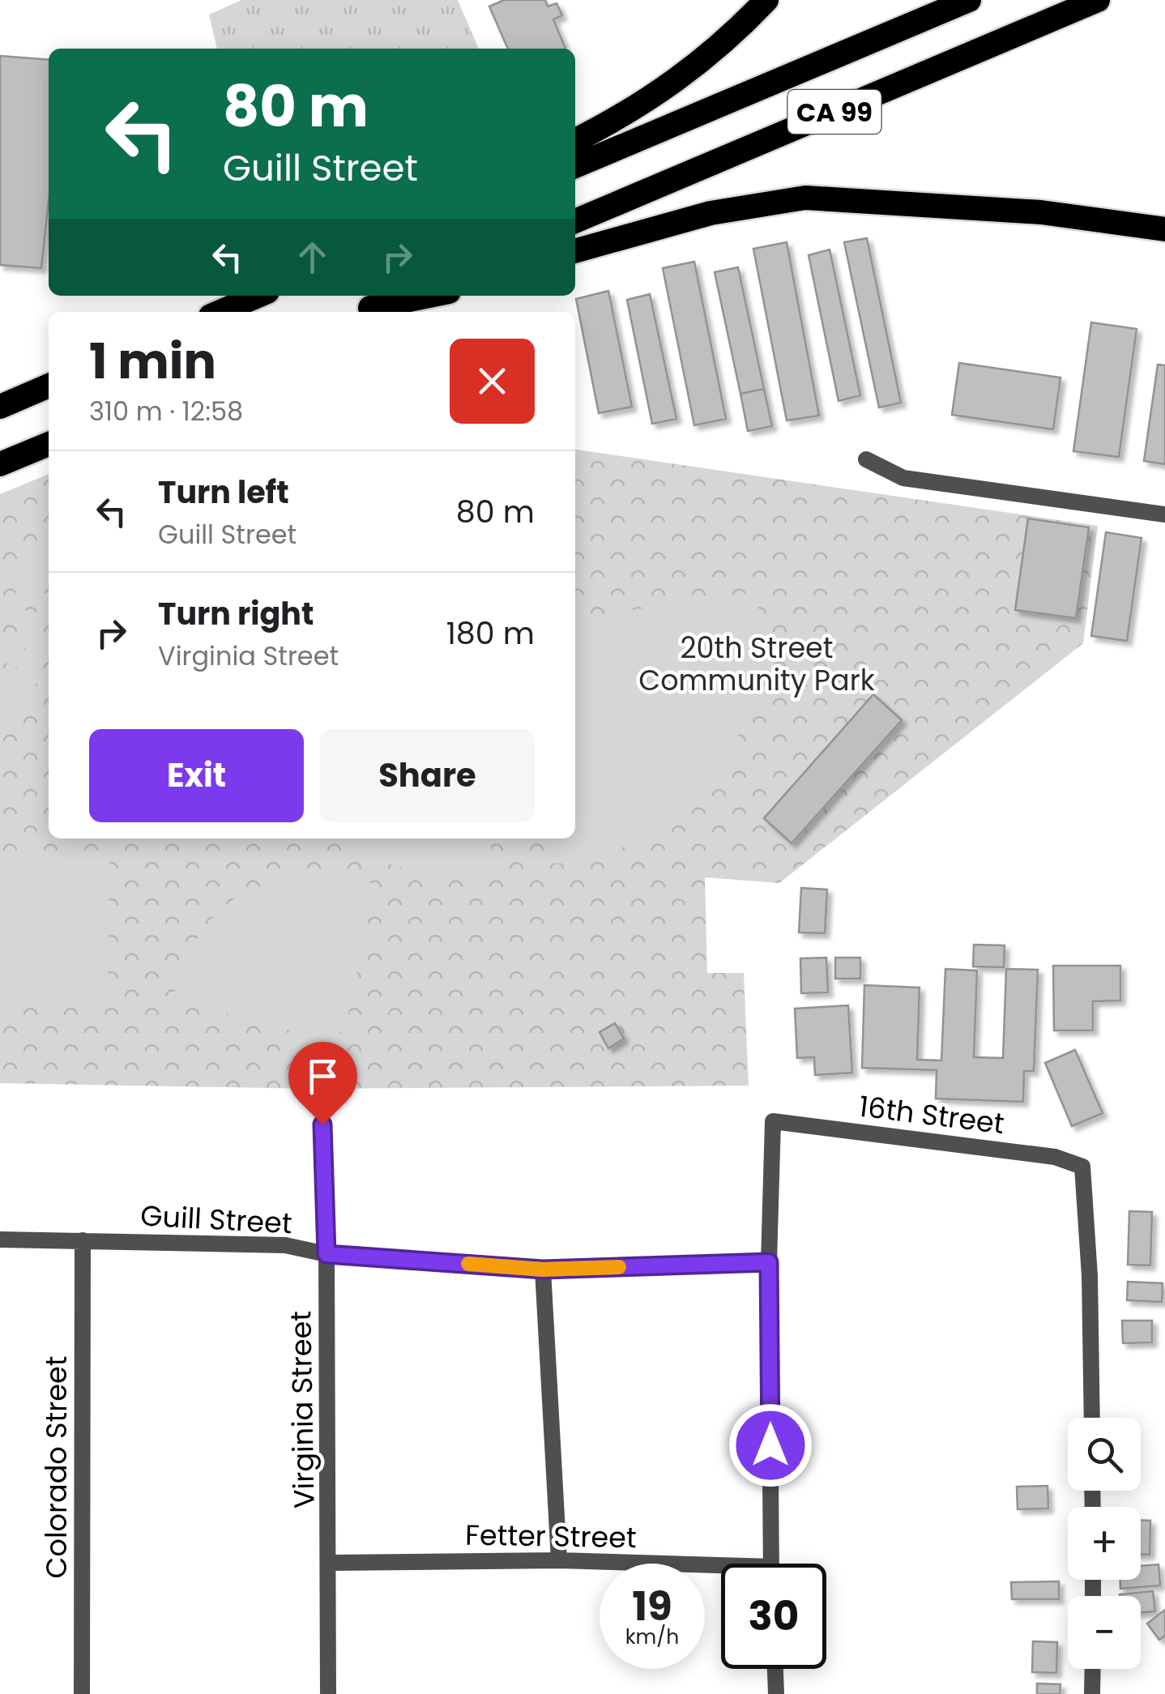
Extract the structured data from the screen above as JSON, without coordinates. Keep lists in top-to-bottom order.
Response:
{
  "streets": {
    "highway": ["CA 99"],
    "street": [
      "16th Street",
      "Guill Street",
      "Virginia Street",
      "Colorado Street",
      "Fetter Street"
    ]
  },
  "crossings": [
    ["16th Street", "Guill Street"],
    ["Guill Street", "Virginia Street"],
    ["Guill Street", "Colorado Street"],
    ["Virginia Street", "Fetter Street"]
  ],
  "parks": ["20th Street Community Park"],
  "page": {
    "turn": ["80 m", "Guill Street"],
    "heading": ["1 min", "310 m · 12:58"],
    "list": [
      {
        "name": "Turn left",
        "note": "Guill Street",
        "value": "80 m"
      },
      {
        "name": "Turn right",
        "note": "Virginia Street",
        "value": "180 m"
      }
    ],
    "buttons": ["Exit", "Share"],
    "map_buttons": ["+", "−"],
    "speed": "19 km/h",
    "limit": "30"
  }
}
